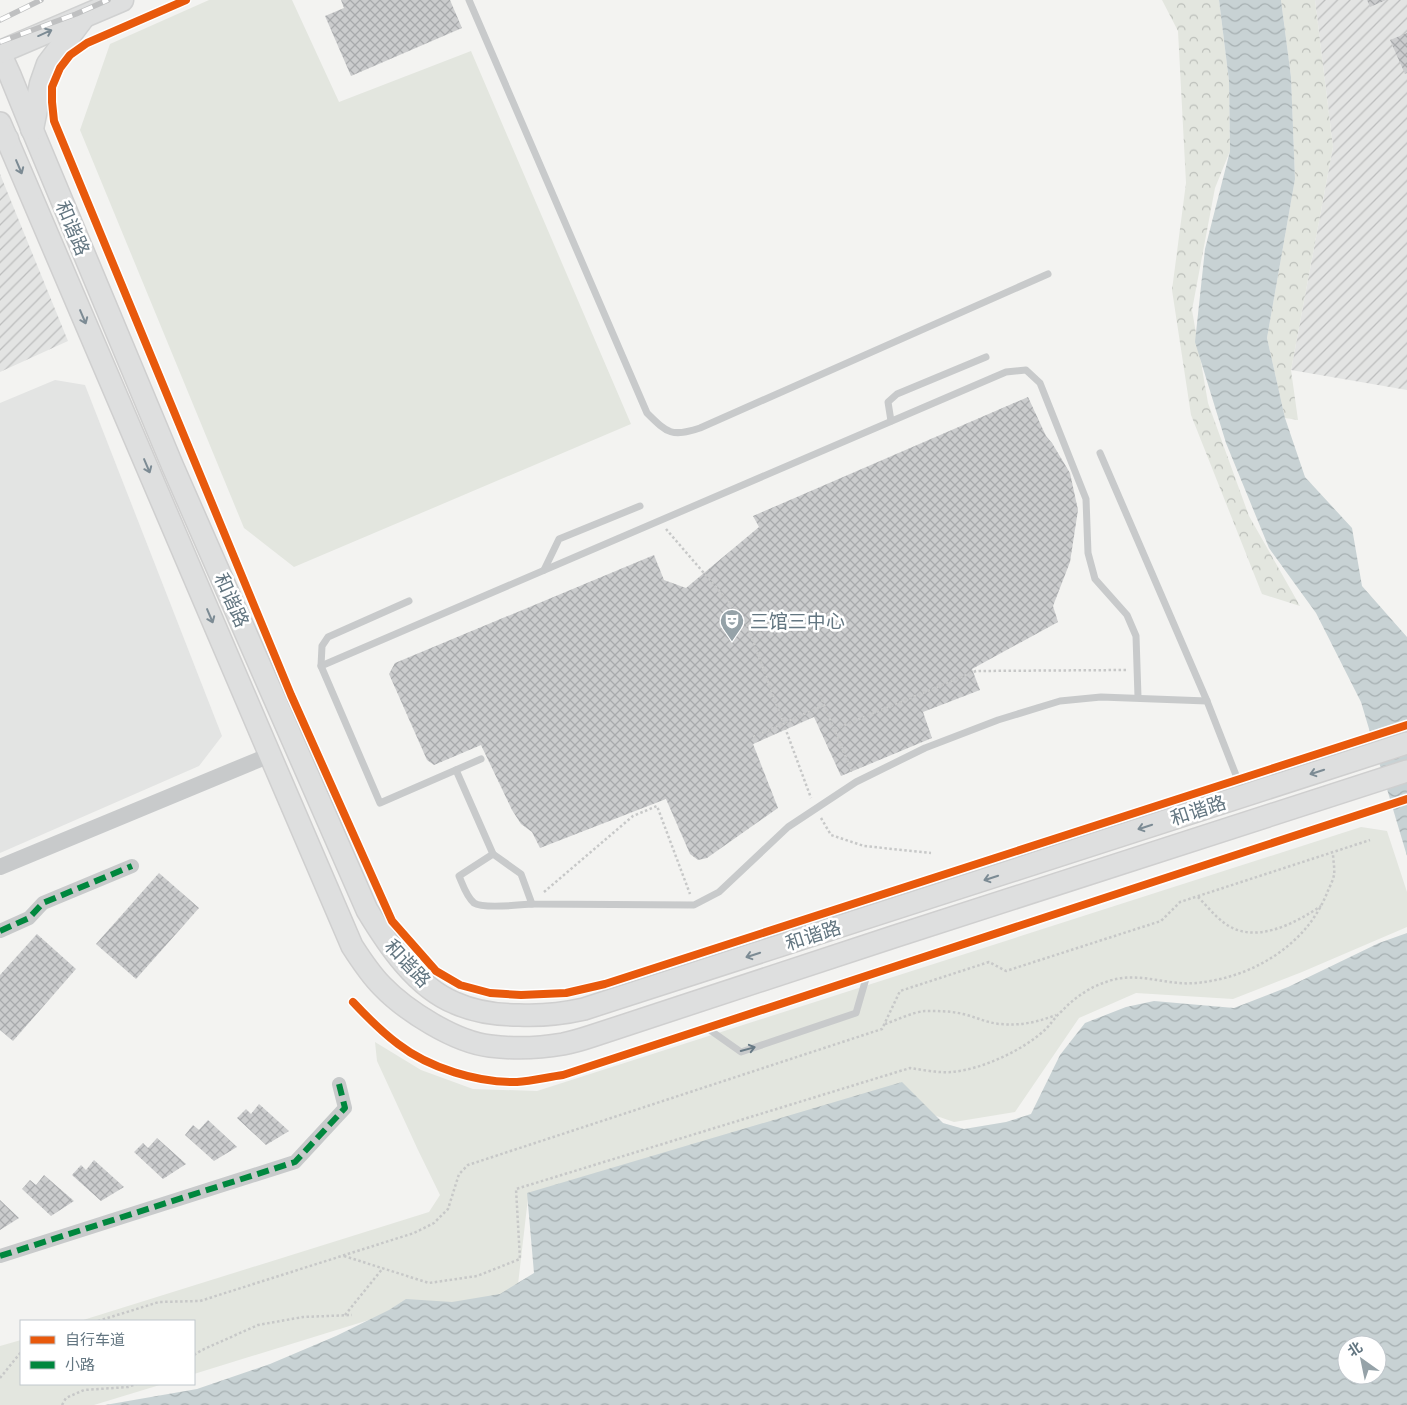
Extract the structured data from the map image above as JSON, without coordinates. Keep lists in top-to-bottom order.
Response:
{
  "streets": {
    "main road": ["和谐路"]
  },
  "places": {
    "theatre": ["三馆三中心"]
  },
  "legend": ["自行车道", "小路"],
  "north": "top left"
}
